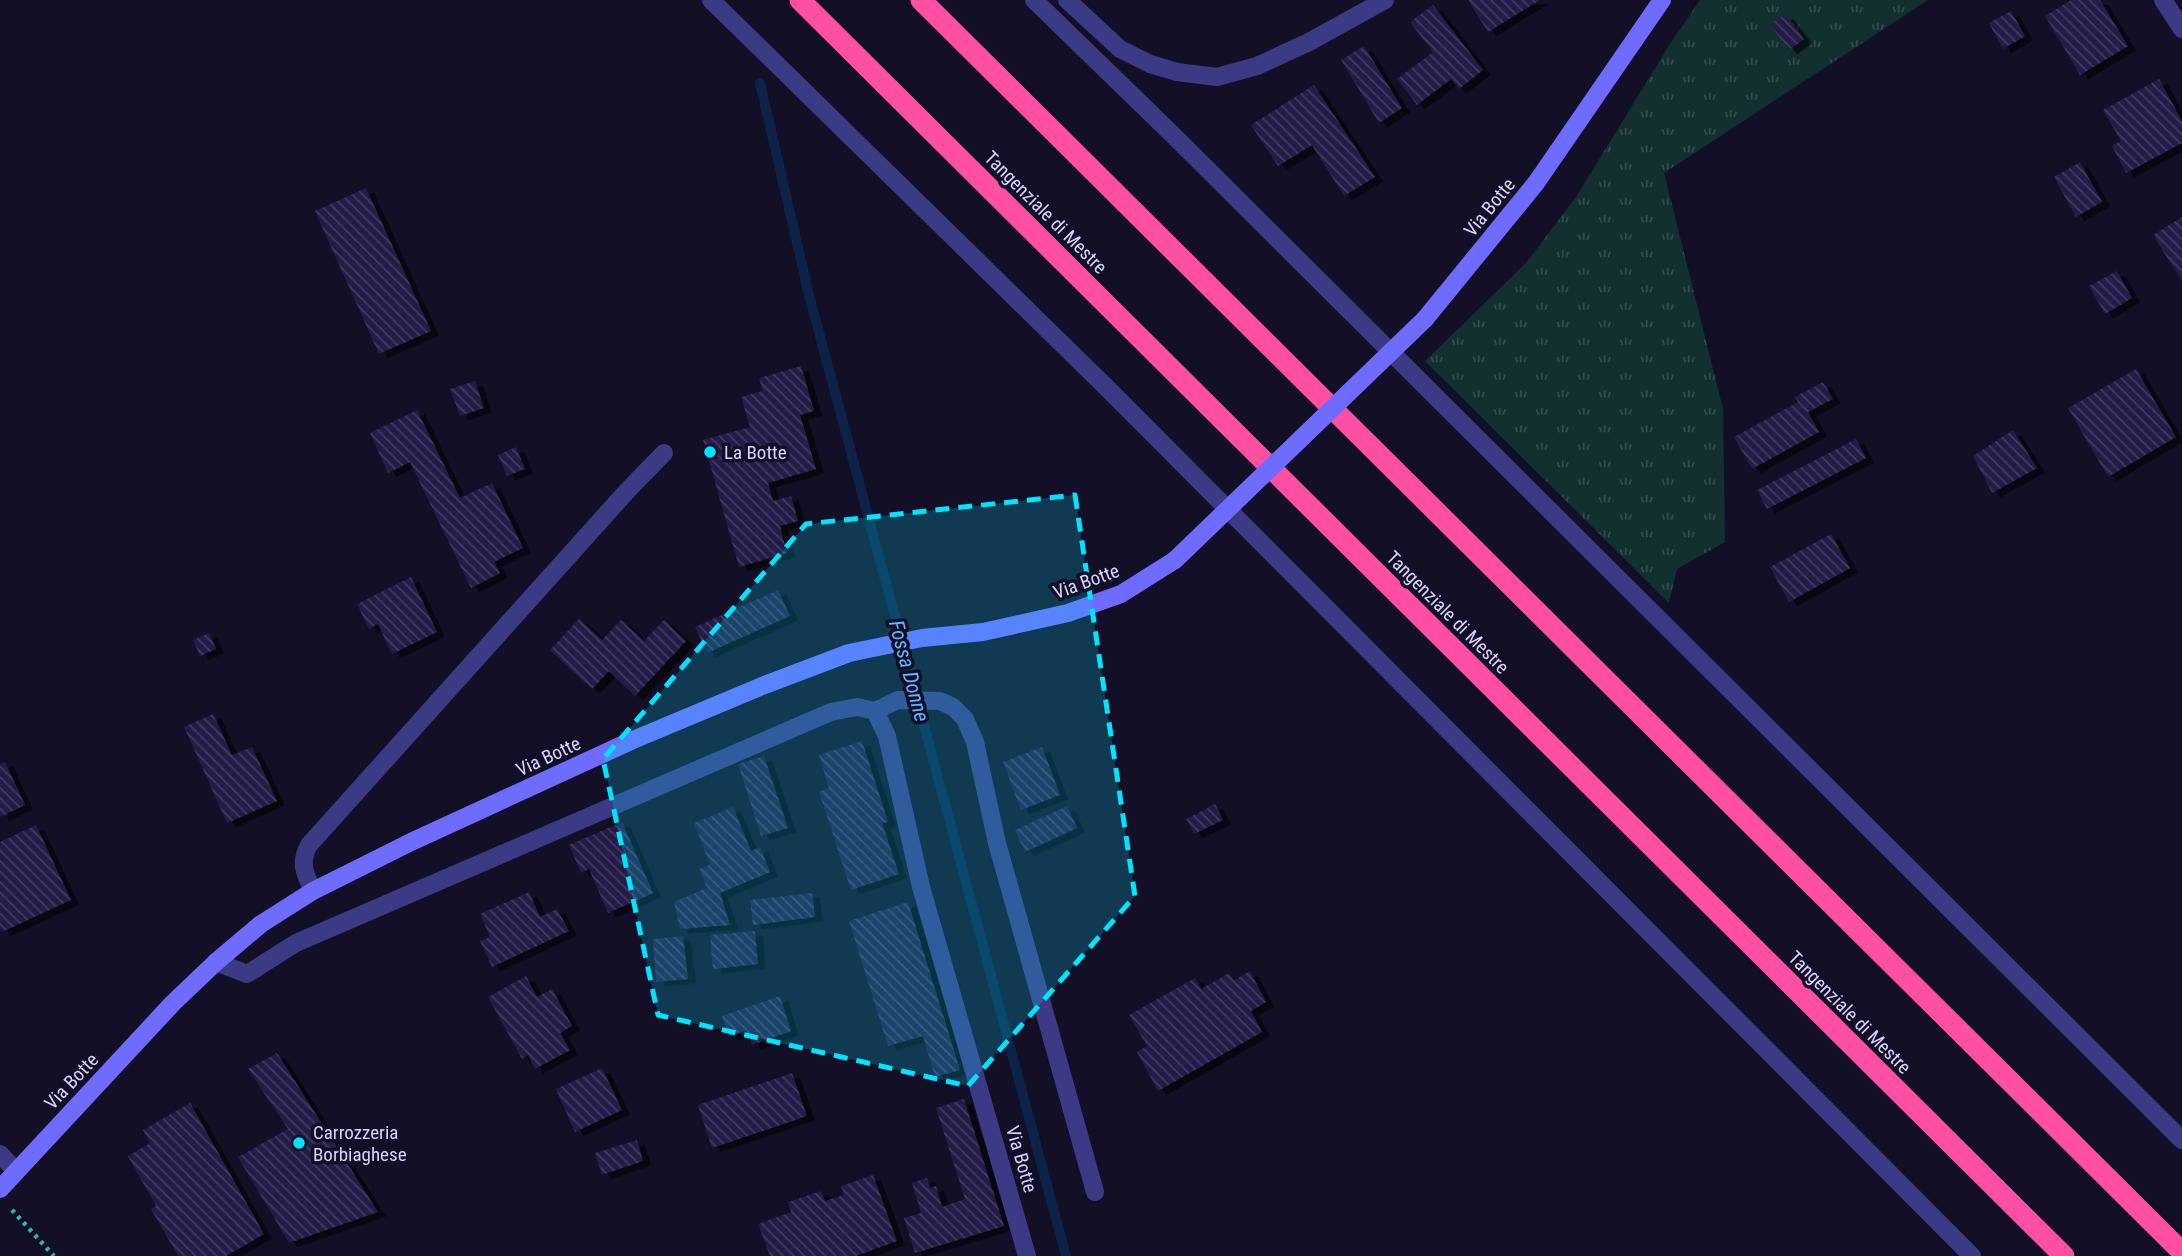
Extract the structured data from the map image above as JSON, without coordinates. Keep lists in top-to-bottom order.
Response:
{
  "streets": {
    "highway": ["Tangenziale di Mestre"],
    "street": ["Via Botte"]
  },
  "water": ["Fossa Donne"],
  "places": ["La Botte", "Carrozzeria Borbiaghese"]
}
